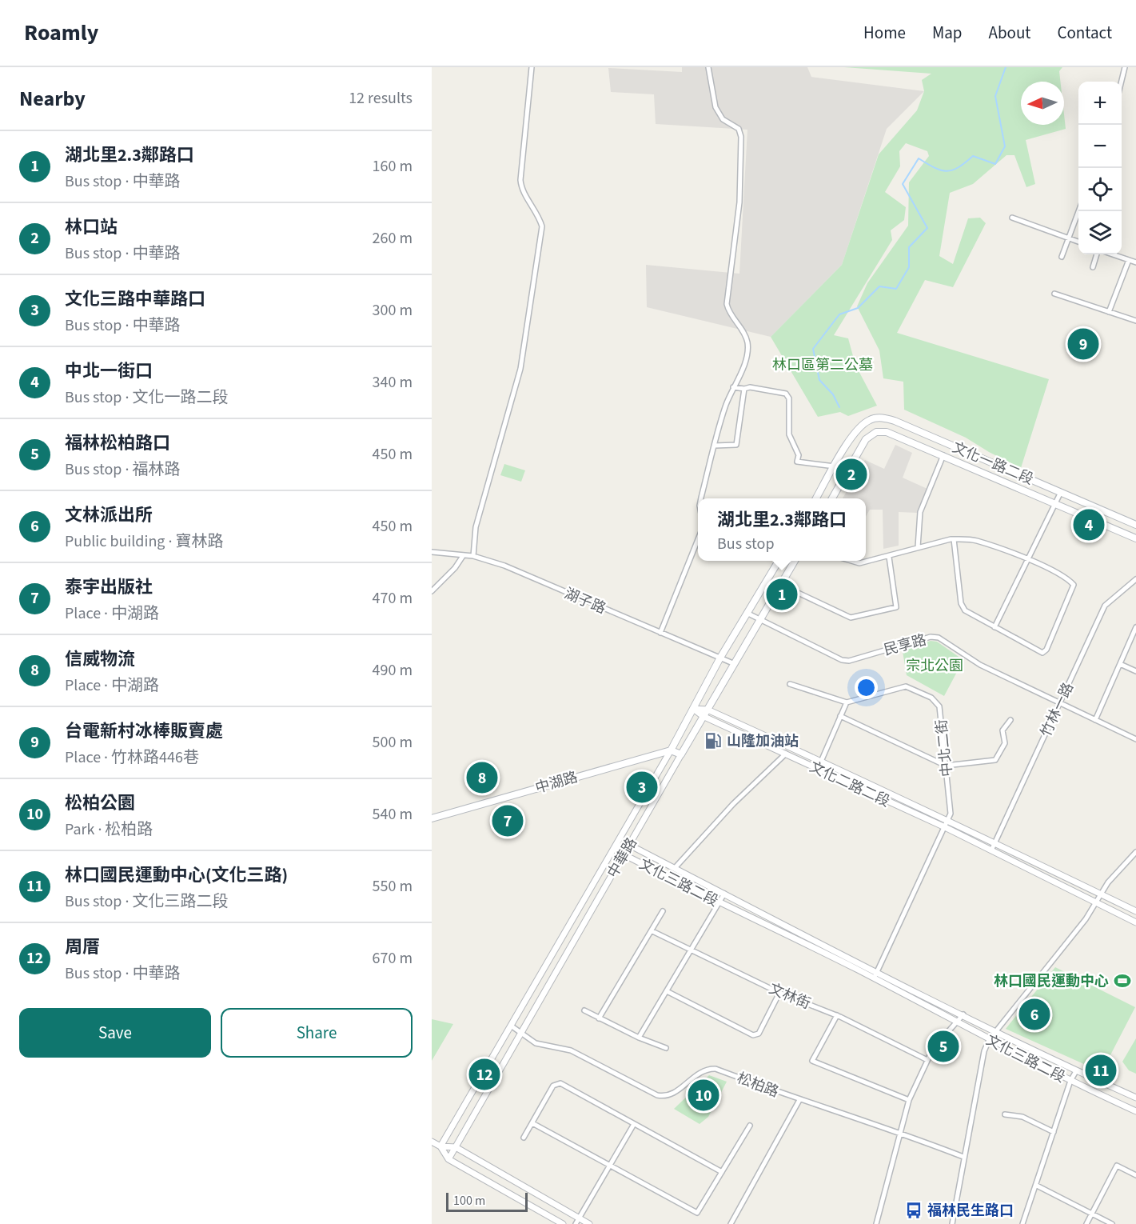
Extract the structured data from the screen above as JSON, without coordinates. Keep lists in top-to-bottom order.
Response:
{
  "streets": {
    "main road": ["文化一路二段", "中湖路", "中華路"],
    "street": [
      "湖子路",
      "民享路",
      "竹林一路",
      "中北二街",
      "文化二路二段",
      "文化三路二段",
      "文林街",
      "松柏路"
    ]
  },
  "crossings": [
    ["湖子路", "中華路"],
    ["民享路", "竹林一路"],
    ["民享路", "中華路"],
    ["竹林一路", "文化二路二段"],
    ["中北二街", "文化二路二段"],
    ["中湖路", "中華路"],
    ["文化二路二段", "中華路"],
    ["中華路", "文化三路二段"],
    ["中華路", "松柏路"]
  ],
  "parks": ["林口區第二公墓", "宗北公園"],
  "places": {
    "fuel station": ["山隆加油站"],
    "sports": ["林口國民運動中心"],
    "bus stop": ["福林民生路口"]
  },
  "scale_bar": "100 m",
  "north": "left",
  "page": {
    "header": "Roamly",
    "nav": [
      "Home",
      "Map",
      "About",
      "Contact"
    ],
    "heading": ["Nearby", "12 results"],
    "map_buttons": ["+", "−"],
    "list": [
      {
        "mark": "1",
        "name": "湖北里2.3鄰路口",
        "note": "Bus stop · 中華路",
        "value": "160 m"
      },
      {
        "mark": "2",
        "name": "林口站",
        "note": "Bus stop · 中華路",
        "value": "260 m"
      },
      {
        "mark": "3",
        "name": "文化三路中華路口",
        "note": "Bus stop · 中華路",
        "value": "300 m"
      },
      {
        "mark": "4",
        "name": "中北一街口",
        "note": "Bus stop · 文化一路二段",
        "value": "340 m"
      },
      {
        "mark": "5",
        "name": "福林松柏路口",
        "note": "Bus stop · 福林路",
        "value": "450 m"
      },
      {
        "mark": "6",
        "name": "文林派出所",
        "note": "Public building · 寶林路",
        "value": "450 m"
      },
      {
        "mark": "7",
        "name": "泰宇出版社",
        "note": "Place · 中湖路",
        "value": "470 m"
      },
      {
        "mark": "8",
        "name": "信威物流",
        "note": "Place · 中湖路",
        "value": "490 m"
      },
      {
        "mark": "9",
        "name": "台電新村冰棒販賣處",
        "note": "Place · 竹林路446巷",
        "value": "500 m"
      },
      {
        "mark": "10",
        "name": "松柏公園",
        "note": "Park · 松柏路",
        "value": "540 m"
      },
      {
        "mark": "11",
        "name": "林口國民運動中心(文化三路)",
        "note": "Bus stop · 文化三路二段",
        "value": "550 m"
      },
      {
        "mark": "12",
        "name": "周厝",
        "note": "Bus stop · 中華路",
        "value": "670 m"
      }
    ],
    "pins": [
      "9",
      "2",
      "4",
      "1",
      "8",
      "3",
      "7",
      "6",
      "5",
      "11",
      "12",
      "10"
    ],
    "popup": ["湖北里2.3鄰路口", "Bus stop"],
    "buttons": ["Save", "Share"],
    "scale": "100 m"
  }
}
